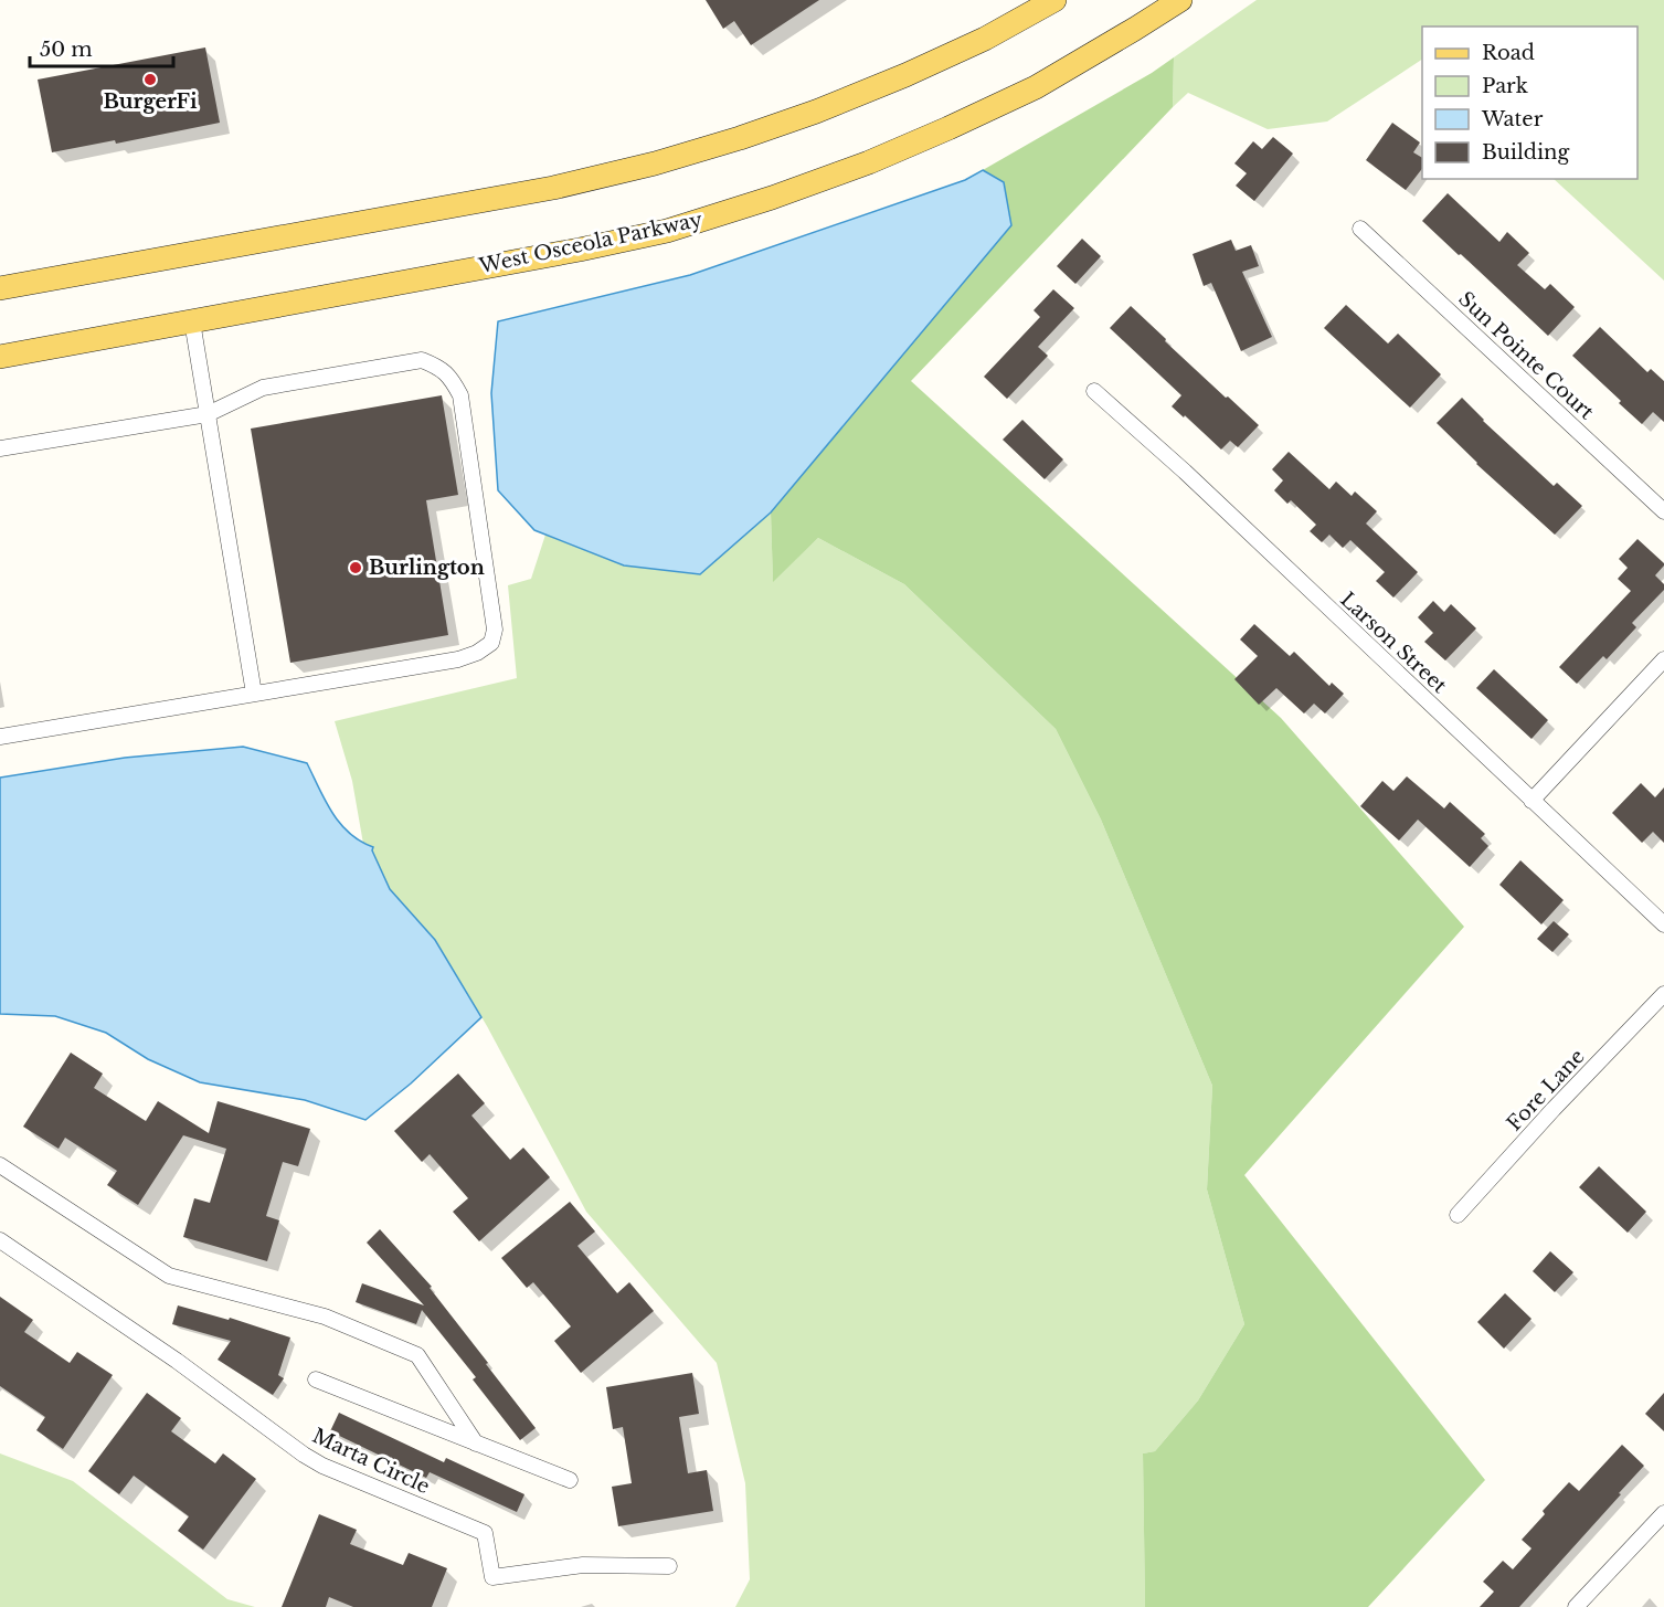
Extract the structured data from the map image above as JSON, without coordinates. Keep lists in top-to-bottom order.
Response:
{
  "streets": {
    "main road": ["West Osceola Parkway"],
    "street": [
      "Sun Pointe Court",
      "Larson Street",
      "Fore Lane",
      "Marta Circle"
    ]
  },
  "places": ["BurgerFi", "Burlington"],
  "legend": [
    "Road",
    "Park",
    "Water",
    "Building"
  ],
  "scale_bar": "50 m"
}
